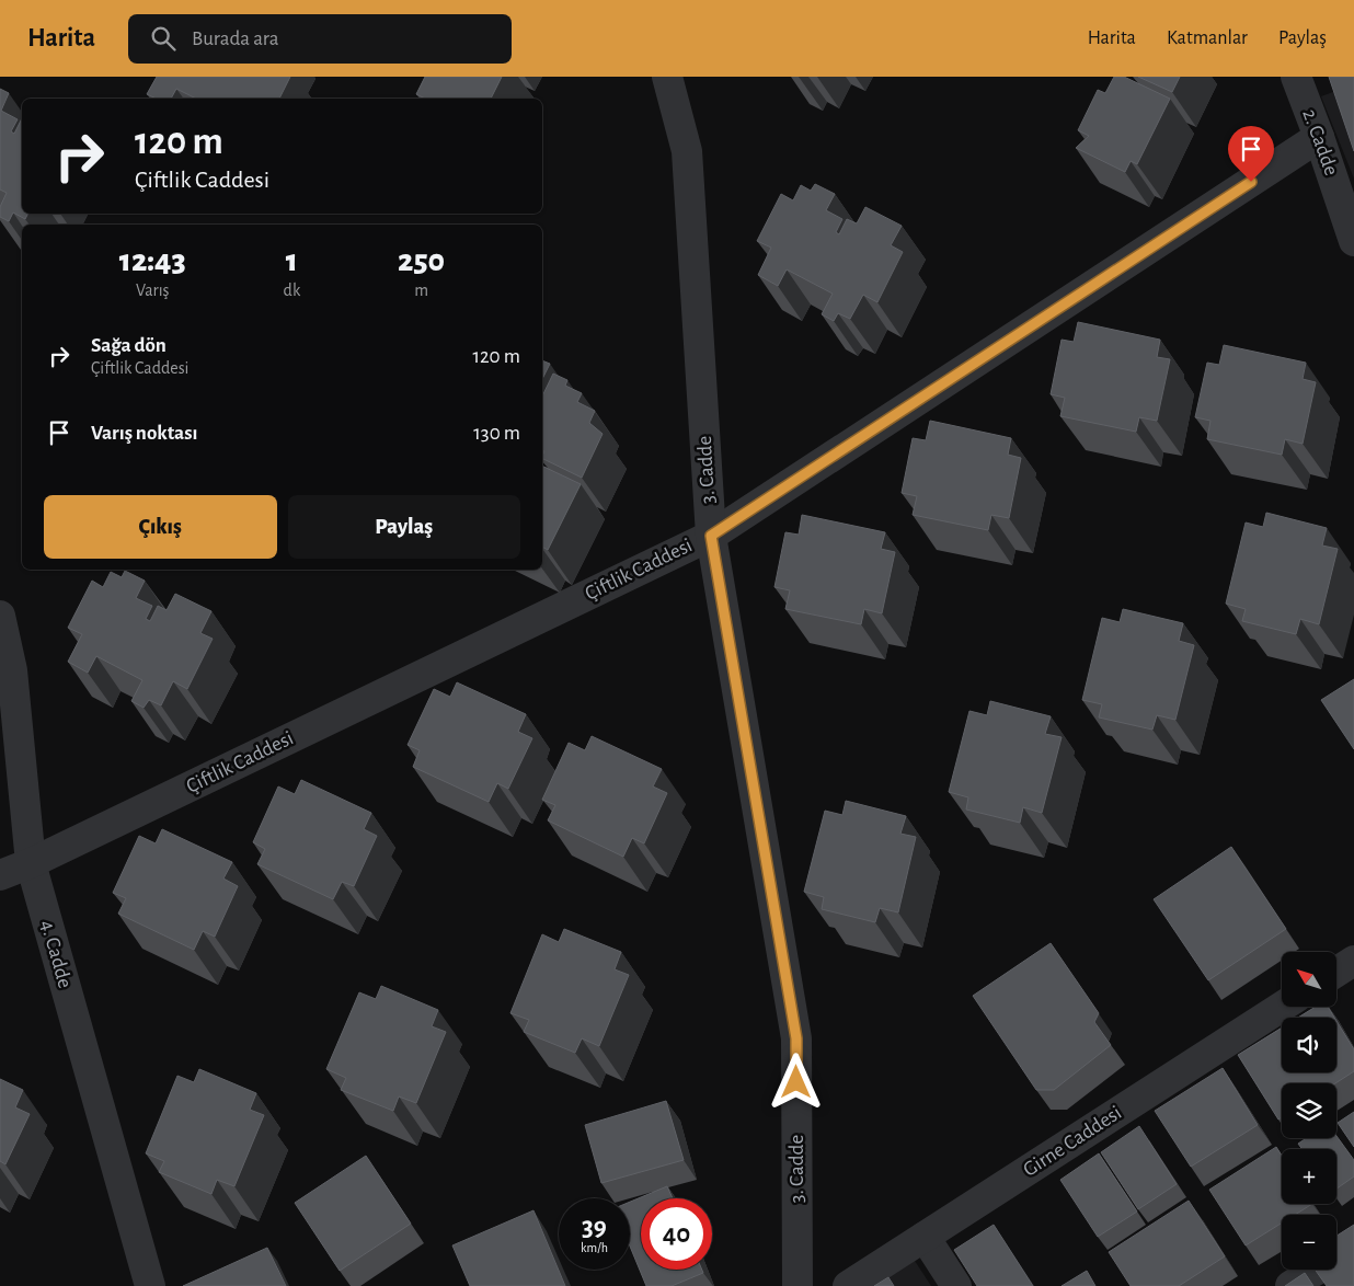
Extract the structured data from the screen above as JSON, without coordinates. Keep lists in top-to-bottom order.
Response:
{
  "streets": {
    "street": [
      "2. Cadde",
      "3. Cadde",
      "Çiftlik Caddesi",
      "4. Cadde",
      "Girne Caddesi"
    ]
  },
  "crossings": [
    ["2. Cadde", "Çiftlik Caddesi"],
    ["3. Cadde", "Çiftlik Caddesi"],
    ["Çiftlik Caddesi", "4. Cadde"]
  ],
  "north": "top left",
  "page": {
    "header": "Harita",
    "search": "Burada ara",
    "nav": ["Harita", "Katmanlar", "Paylaş"],
    "turn": ["120 m", "Çiftlik Caddesi"],
    "eta": [
      "12:43",
      "Varış",
      "1",
      "dk",
      "250",
      "m"
    ],
    "list": [
      {
        "name": "Sağa dön",
        "note": "Çiftlik Caddesi",
        "value": "120 m"
      },
      {
        "name": "Varış noktası",
        "value": "130 m"
      }
    ],
    "buttons": ["Çıkış", "Paylaş"],
    "map_buttons": ["+", "−"],
    "speed": "39 km/h",
    "limit": "40"
  }
}
